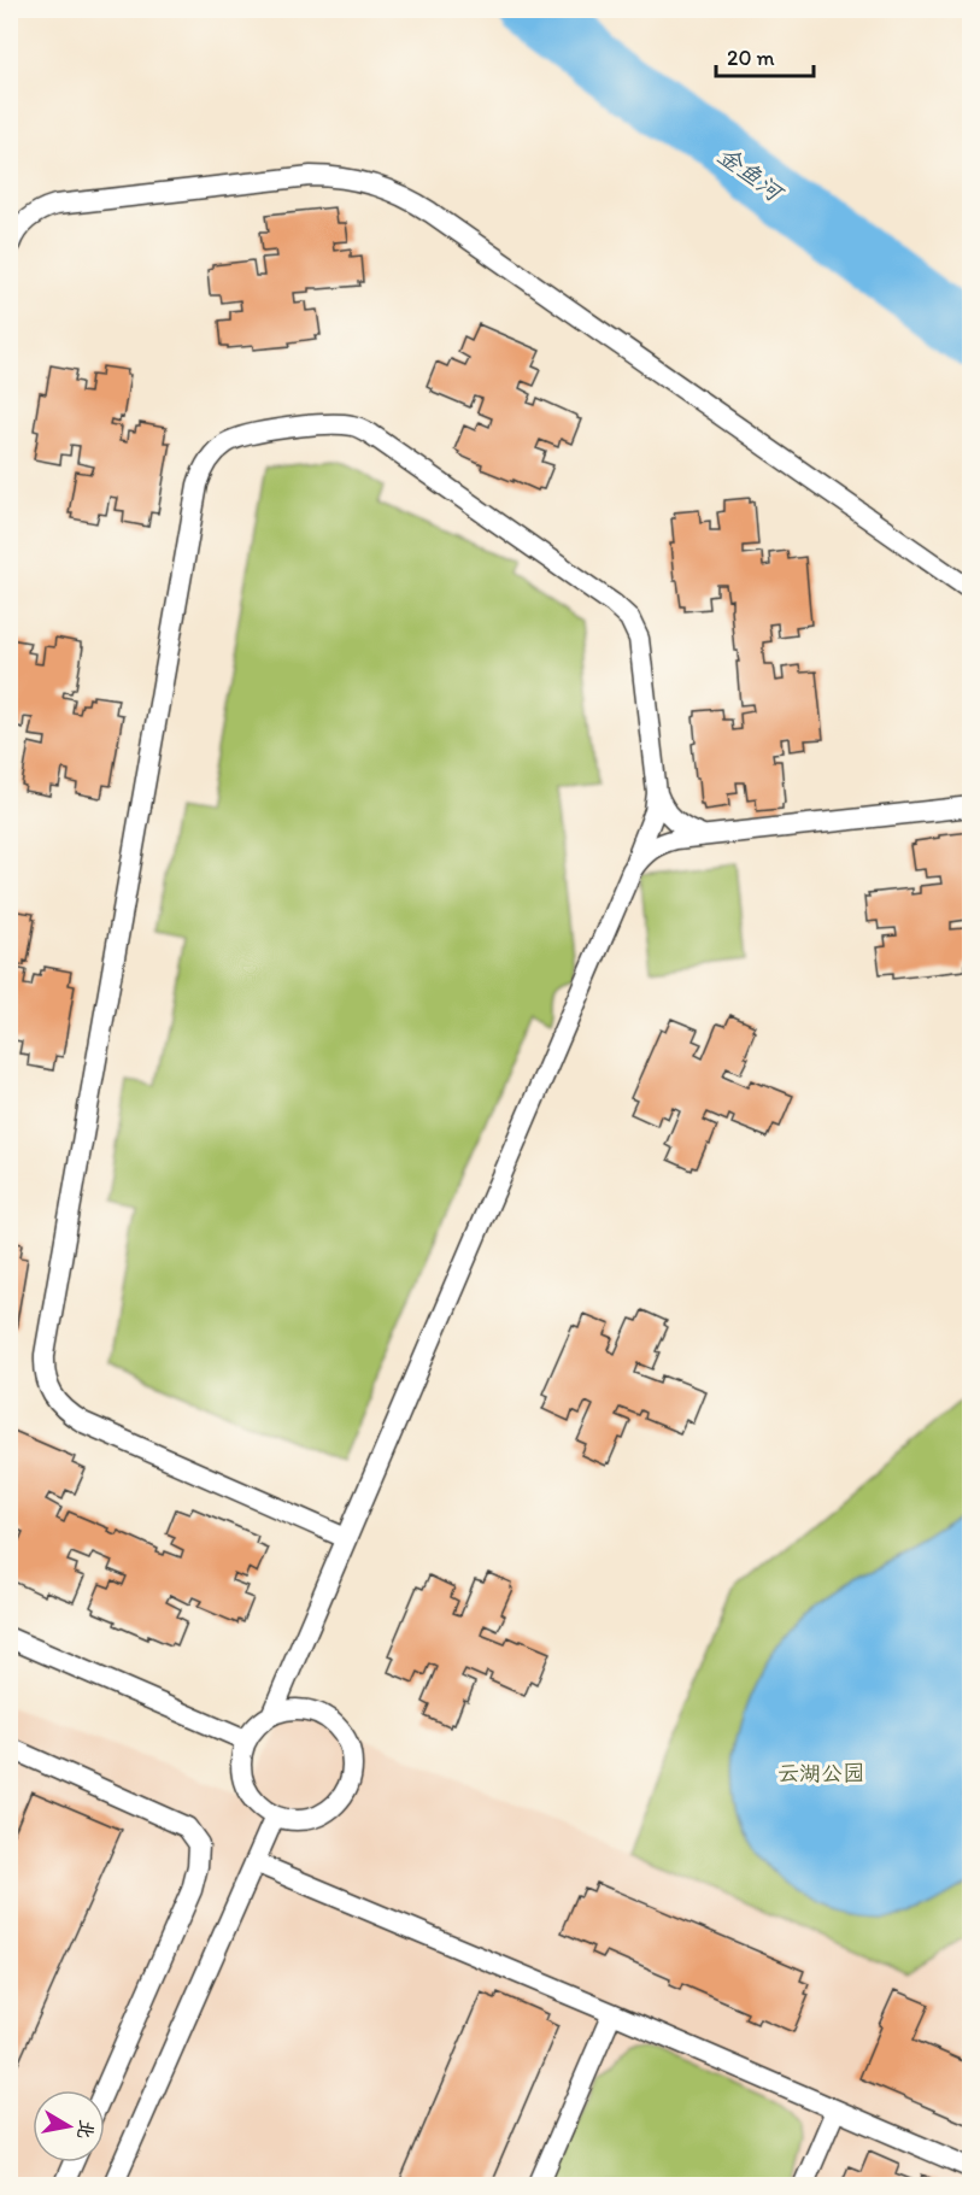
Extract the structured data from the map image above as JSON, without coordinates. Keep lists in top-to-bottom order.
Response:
{
  "water": ["金鱼河"],
  "parks": ["云湖公园"],
  "scale_bar": "20 m",
  "north": "right"
}
